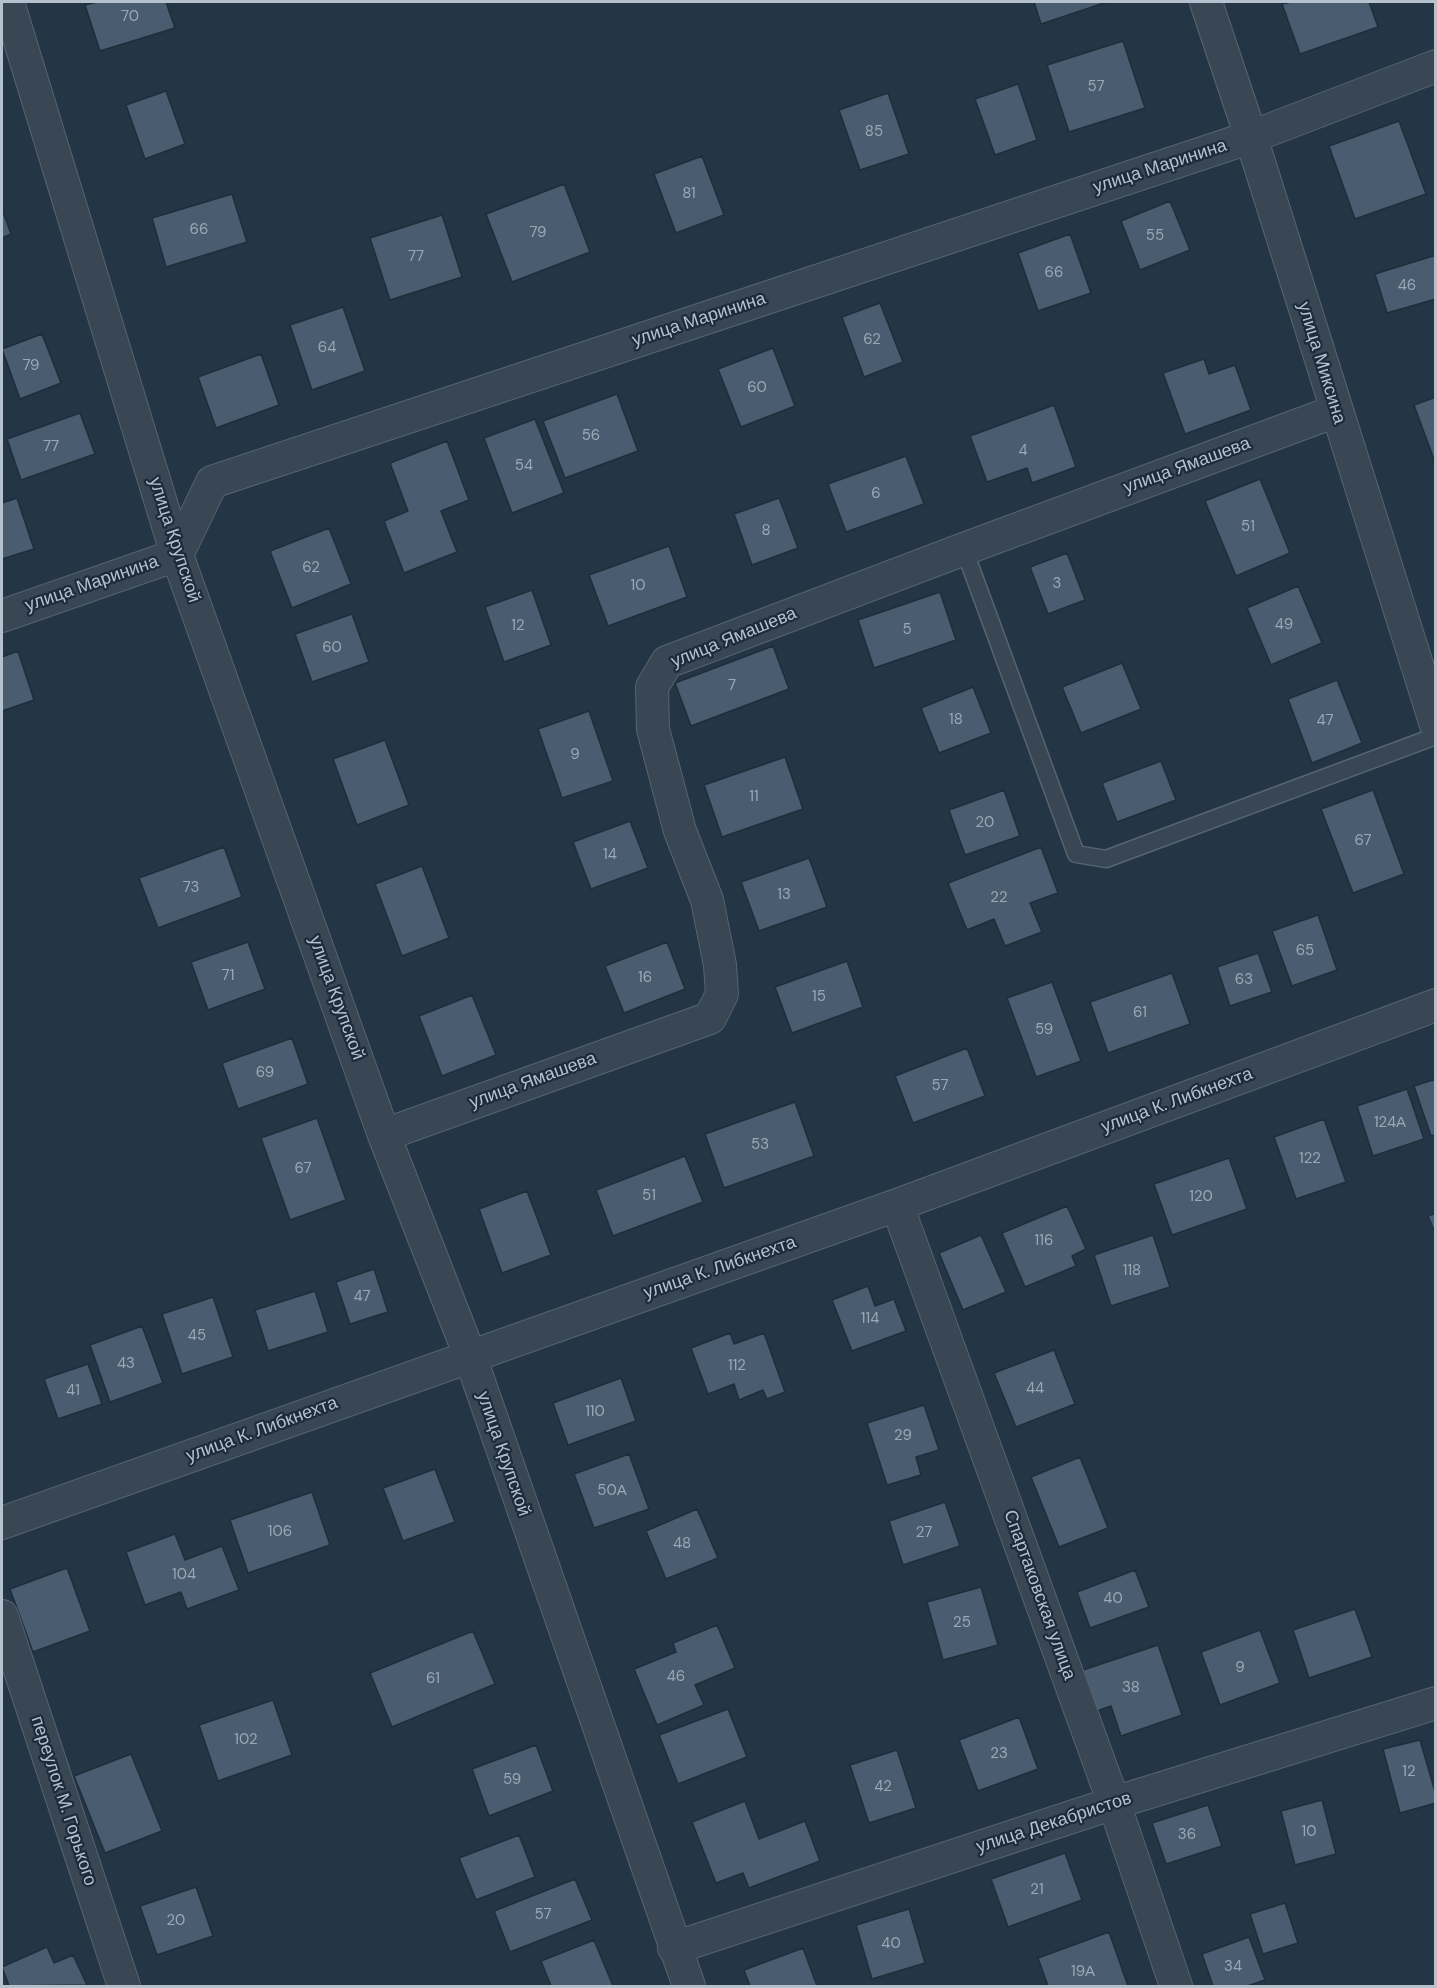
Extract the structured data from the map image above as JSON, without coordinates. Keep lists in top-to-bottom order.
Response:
{
  "streets": {
    "street": [
      "улица Маринина",
      "улица Миксина",
      "улица Ямашева",
      "улица Крупской",
      "улица К. Либкнехта",
      "Спартаковская улица",
      "переулок М. Горького",
      "улица Декабристов"
    ]
  },
  "crossings": [
    ["улица Маринина", "улица Миксина"],
    ["улица Маринина", "улица Крупской"],
    ["улица Миксина", "улица Ямашева"],
    ["улица Ямашева", "улица Крупской"],
    ["улица Крупской", "улица К. Либкнехта"],
    ["улица Крупской", "улица Декабристов"],
    ["улица К. Либкнехта", "Спартаковская улица"],
    ["Спартаковская улица", "улица Декабристов"]
  ],
  "house_numbers": [
    "70",
    "57",
    "85",
    "81",
    "66",
    "79",
    "55",
    "77",
    "66",
    "46",
    "62",
    "64",
    "79",
    "60",
    "56",
    "77",
    "4",
    "54",
    "6",
    "51",
    "8",
    "62",
    "3",
    "10",
    "49",
    "12",
    "5",
    "60",
    "7",
    "18",
    "47",
    "9",
    "11",
    "20",
    "67",
    "14",
    "73",
    "13",
    "22",
    "65",
    "71",
    "16",
    "63",
    "15",
    "61",
    "59",
    "69",
    "57",
    "124А",
    "53",
    "122",
    "67",
    "51",
    "120",
    "116",
    "118",
    "47",
    "114",
    "45",
    "43",
    "112",
    "44",
    "41",
    "110",
    "29",
    "50А",
    "106",
    "27",
    "48",
    "104",
    "40",
    "25",
    "9",
    "46",
    "61",
    "38",
    "102",
    "23",
    "12",
    "59",
    "42",
    "10",
    "36",
    "21",
    "57",
    "20",
    "40",
    "34",
    "19А"
  ]
}
